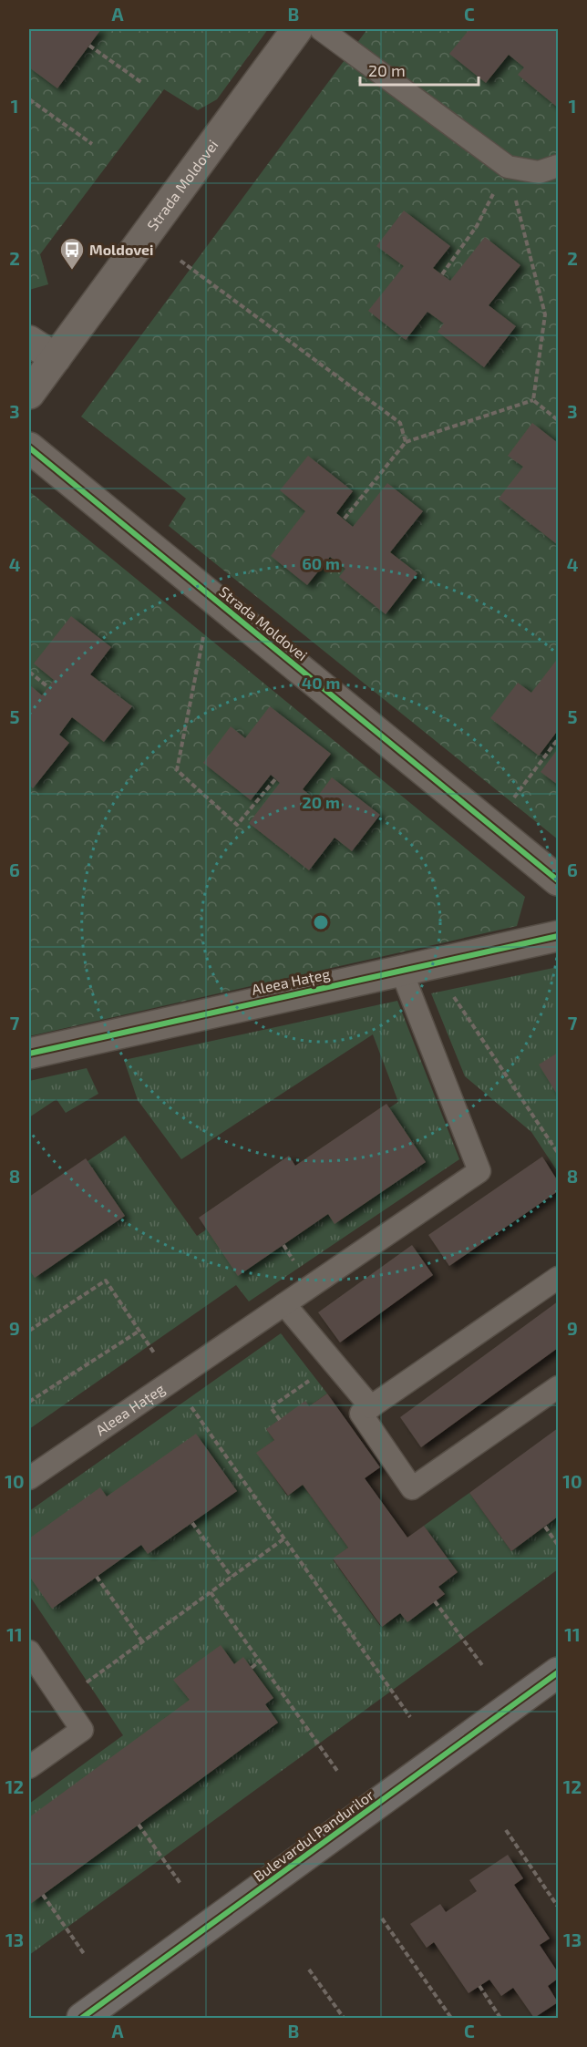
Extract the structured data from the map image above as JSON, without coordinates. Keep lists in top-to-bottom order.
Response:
{
  "streets": {
    "main road": ["Bulevardul Pandurilor"],
    "street": ["Strada Moldovei", "Aleea Hațeg"]
  },
  "places": {
    "bus stop": ["Moldovei"]
  },
  "scale_bar": "20 m",
  "grid": {
    "columns": ["A", "B", "C"],
    "rows": [
      "1",
      "2",
      "3",
      "4",
      "5",
      "6",
      "7",
      "8",
      "9",
      "10",
      "11",
      "12",
      "13"
    ]
  },
  "rings": ["60 m", "40 m", "20 m"]
}
